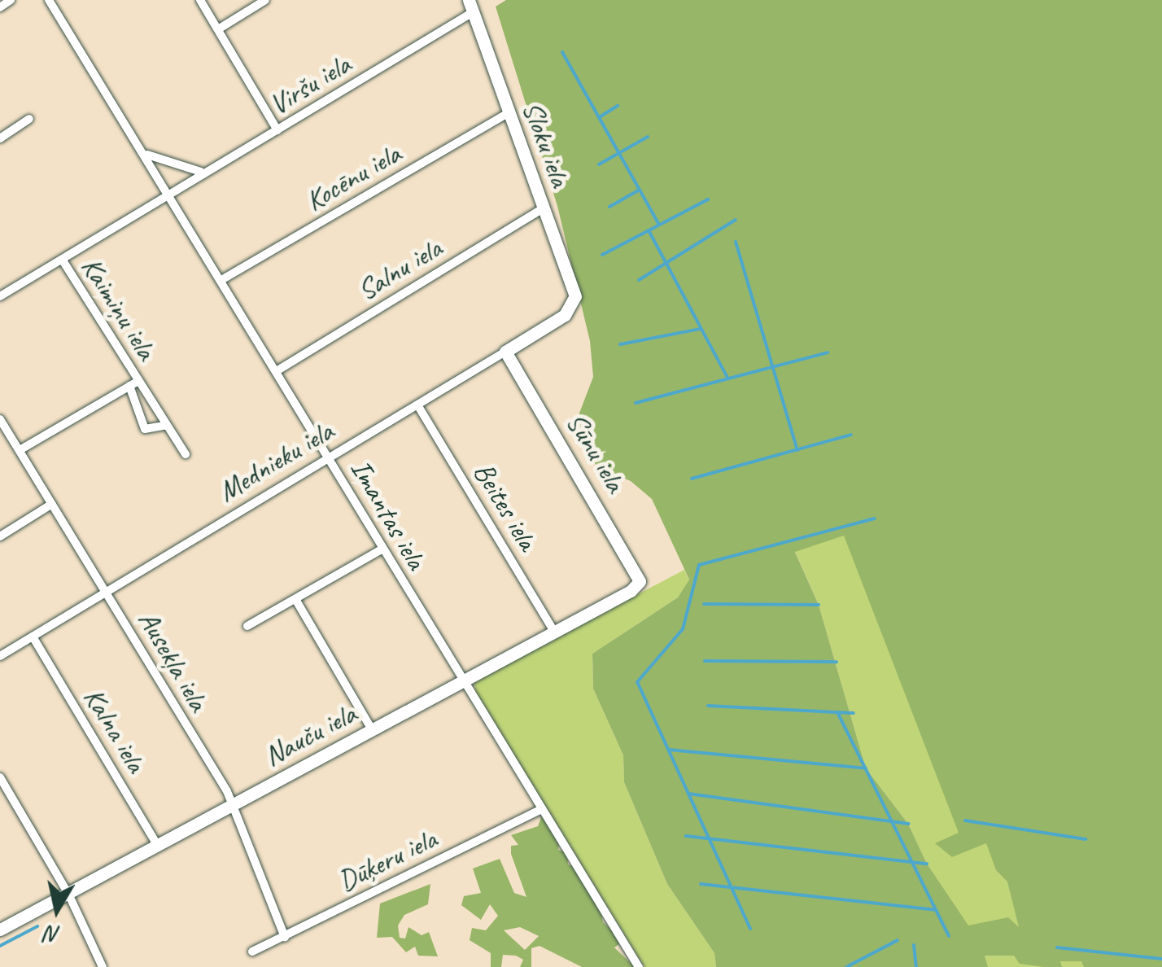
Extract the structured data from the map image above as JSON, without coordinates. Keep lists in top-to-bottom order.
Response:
{
  "streets": {
    "street": [
      "Viršu iela",
      "Sloku iela",
      "Kocēnu iela",
      "Salnu iela",
      "Kaimiņu iela",
      "Sūnu iela",
      "Mednieku iela",
      "Beites iela",
      "Imantas iela",
      "Ausekļa iela",
      "Kalna iela",
      "Nauču iela",
      "Dūķeru iela"
    ]
  },
  "crossings": [
    ["Viršu iela", "Sloku iela"],
    ["Viršu iela", "Kaimiņu iela"],
    ["Viršu iela", "Imantas iela"],
    ["Sloku iela", "Kocēnu iela"],
    ["Sloku iela", "Salnu iela"],
    ["Sloku iela", "Mednieku iela"],
    ["Kocēnu iela", "Imantas iela"],
    ["Salnu iela", "Imantas iela"],
    ["Kaimiņu iela", "Ausekļa iela"],
    ["Sūnu iela", "Mednieku iela"],
    ["Sūnu iela", "Nauču iela"],
    ["Mednieku iela", "Beites iela"],
    ["Mednieku iela", "Imantas iela"],
    ["Mednieku iela", "Ausekļa iela"],
    ["Mednieku iela", "Kalna iela"],
    ["Beites iela", "Nauču iela"],
    ["Imantas iela", "Nauču iela"],
    ["Imantas iela", "Dūķeru iela"],
    ["Ausekļa iela", "Nauču iela"],
    ["Ausekļa iela", "Dūķeru iela"],
    ["Kalna iela", "Nauču iela"]
  ],
  "north": "bottom"
}
